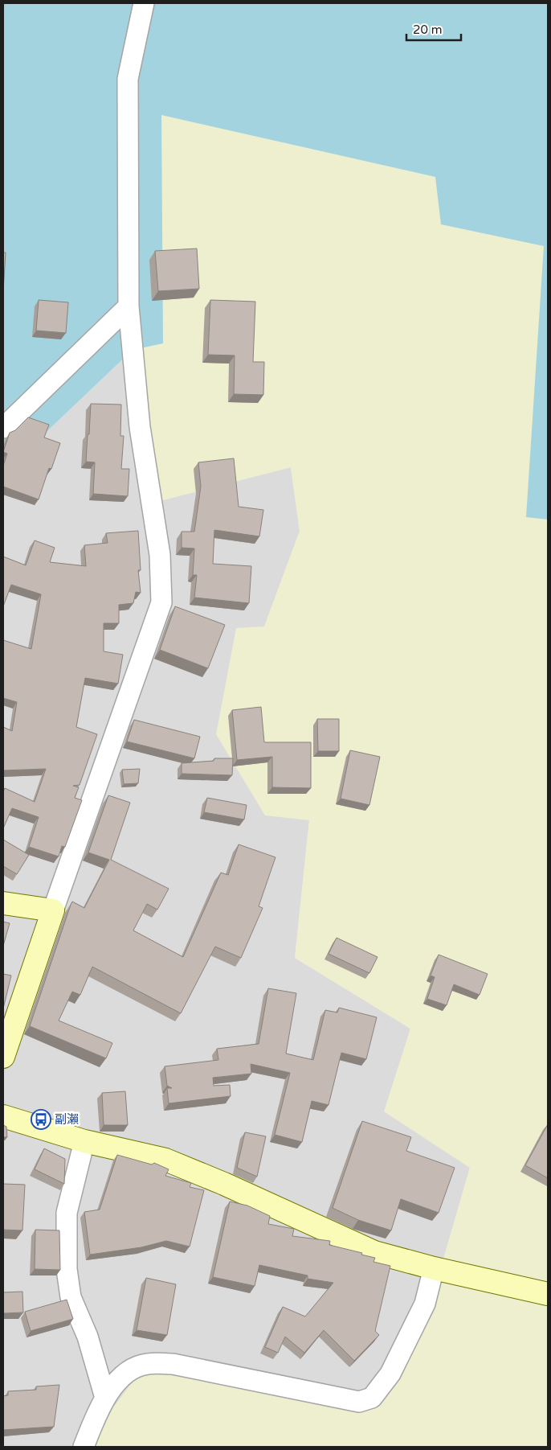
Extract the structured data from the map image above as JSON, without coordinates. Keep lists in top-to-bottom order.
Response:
{
  "places": {
    "bus stop": ["副瀨"]
  },
  "scale_bar": "20 m"
}
